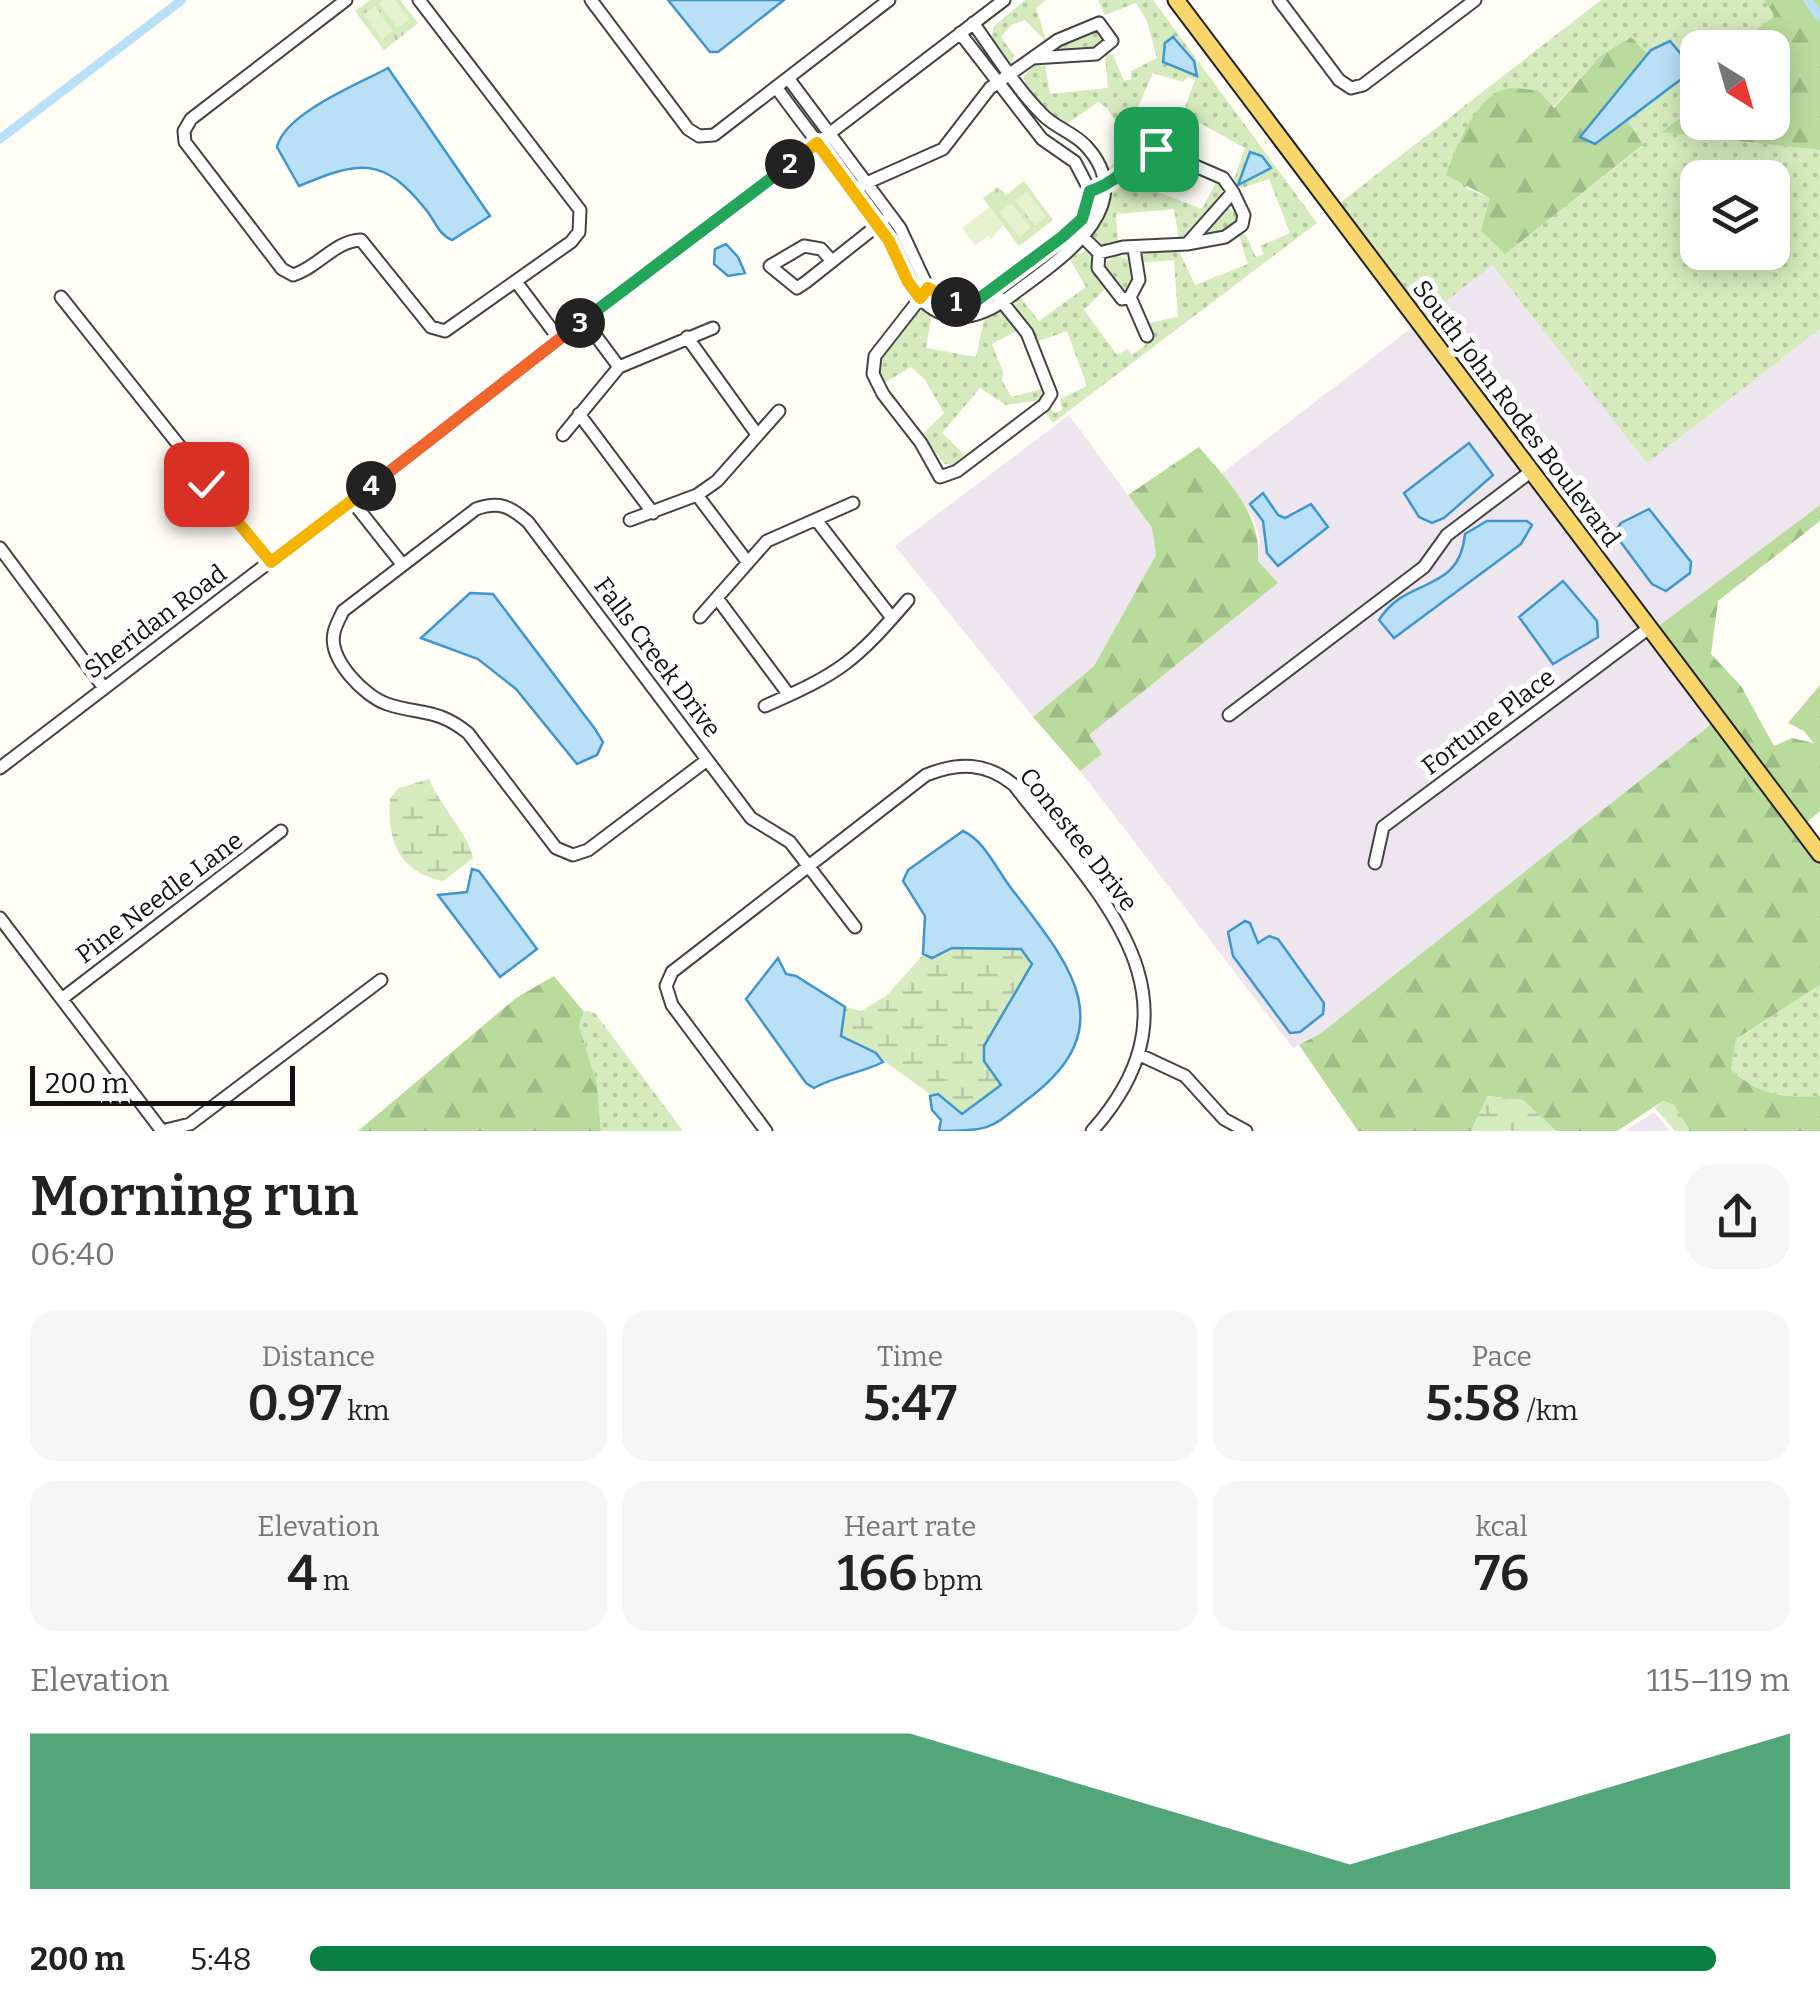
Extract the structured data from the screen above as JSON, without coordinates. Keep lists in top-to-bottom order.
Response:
{
  "streets": {
    "main road": ["South John Rodes Boulevard"],
    "street": [
      "Sheridan Road",
      "Falls Creek Drive",
      "Fortune Place",
      "Conestee Drive",
      "Pine Needle Lane"
    ]
  },
  "crossings": [
    ["South John Rodes Boulevard", "Fortune Place"],
    ["Falls Creek Drive", "Conestee Drive"]
  ],
  "scale_bar": "200 m",
  "north": "bottom right",
  "page": {
    "pins": [
      "2",
      "1",
      "3",
      "4"
    ],
    "scale": "200 m",
    "heading": ["Morning run", "06:40"],
    "stats": [
      ["Distance", "0.97 km"],
      ["Time", "5:47"],
      ["Pace", "5:58 /km"],
      ["Elevation", "4 m"],
      ["Heart rate", "166 bpm"],
      ["kcal", "76"]
    ],
    "chart": ["Elevation", "115–119 m"],
    "list": [
      {
        "name": "200 m",
        "note": "5:48"
      }
    ]
  }
}
